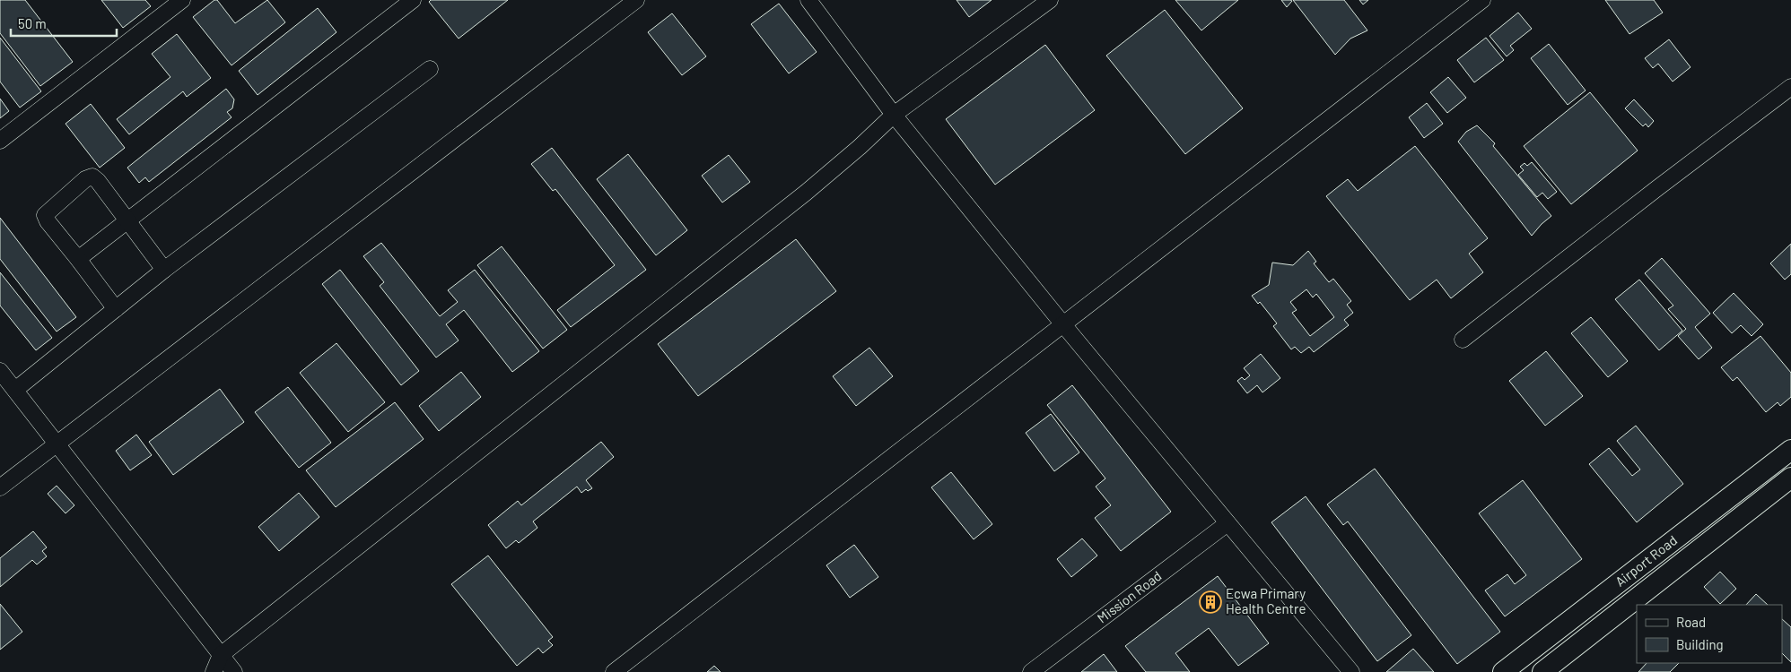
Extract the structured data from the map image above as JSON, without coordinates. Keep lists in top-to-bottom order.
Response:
{
  "streets": {
    "main road": ["Airport Road"],
    "street": ["Mission Road"]
  },
  "places": {
    "building": ["Ecwa Primary Health Centre"]
  },
  "legend": ["Road", "Building"],
  "scale_bar": "50 m"
}
